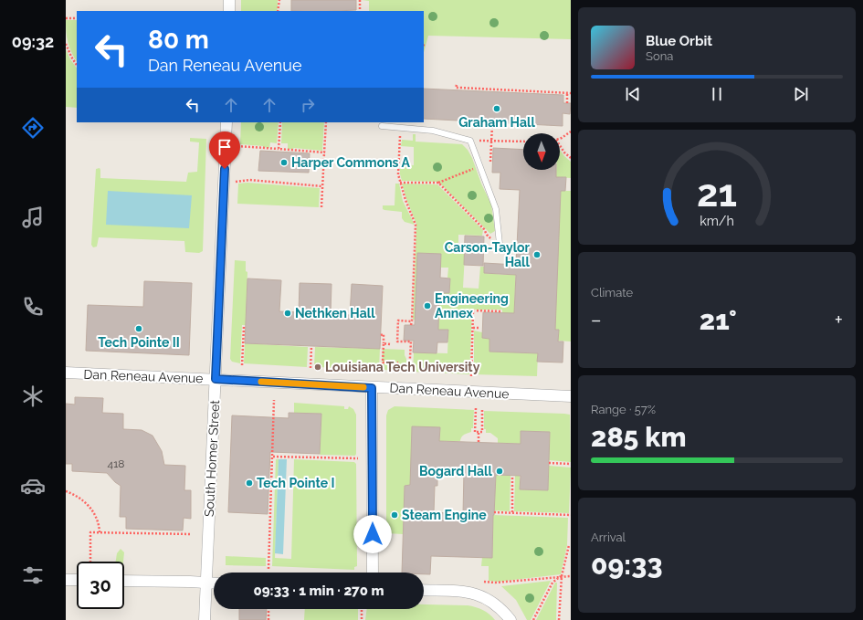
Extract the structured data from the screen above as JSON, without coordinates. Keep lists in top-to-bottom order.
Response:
{
  "streets": {
    "street": ["Dan Reneau Avenue", "South Homer Street"]
  },
  "crossings": [
    ["Dan Reneau Avenue", "South Homer Street"]
  ],
  "places": [
    "Graham Hall",
    "Harper Commons A",
    "Carson-Taylor Hall",
    "Engineering Annex",
    "Nethken Hall",
    "Tech Pointe II",
    "Louisiana Tech University",
    "Bogard Hall",
    "Tech Pointe I",
    "Steam Engine"
  ],
  "house_numbers": ["418"],
  "north": "bottom",
  "page": {
    "tabs": "09:32",
    "turn": ["80 m", "Dan Reneau Avenue"],
    "song": ["Blue Orbit", "Sona"],
    "tile": [
      "Climate",
      ["Range · 57%", "285 km"],
      ["Arrival", "09:33"]
    ],
    "heat": ["−", "21°", "+"],
    "limit": "30",
    "trip": "09:33 · 1 min · 270 m",
    "gauge": ["21", "km/h"]
  }
}
